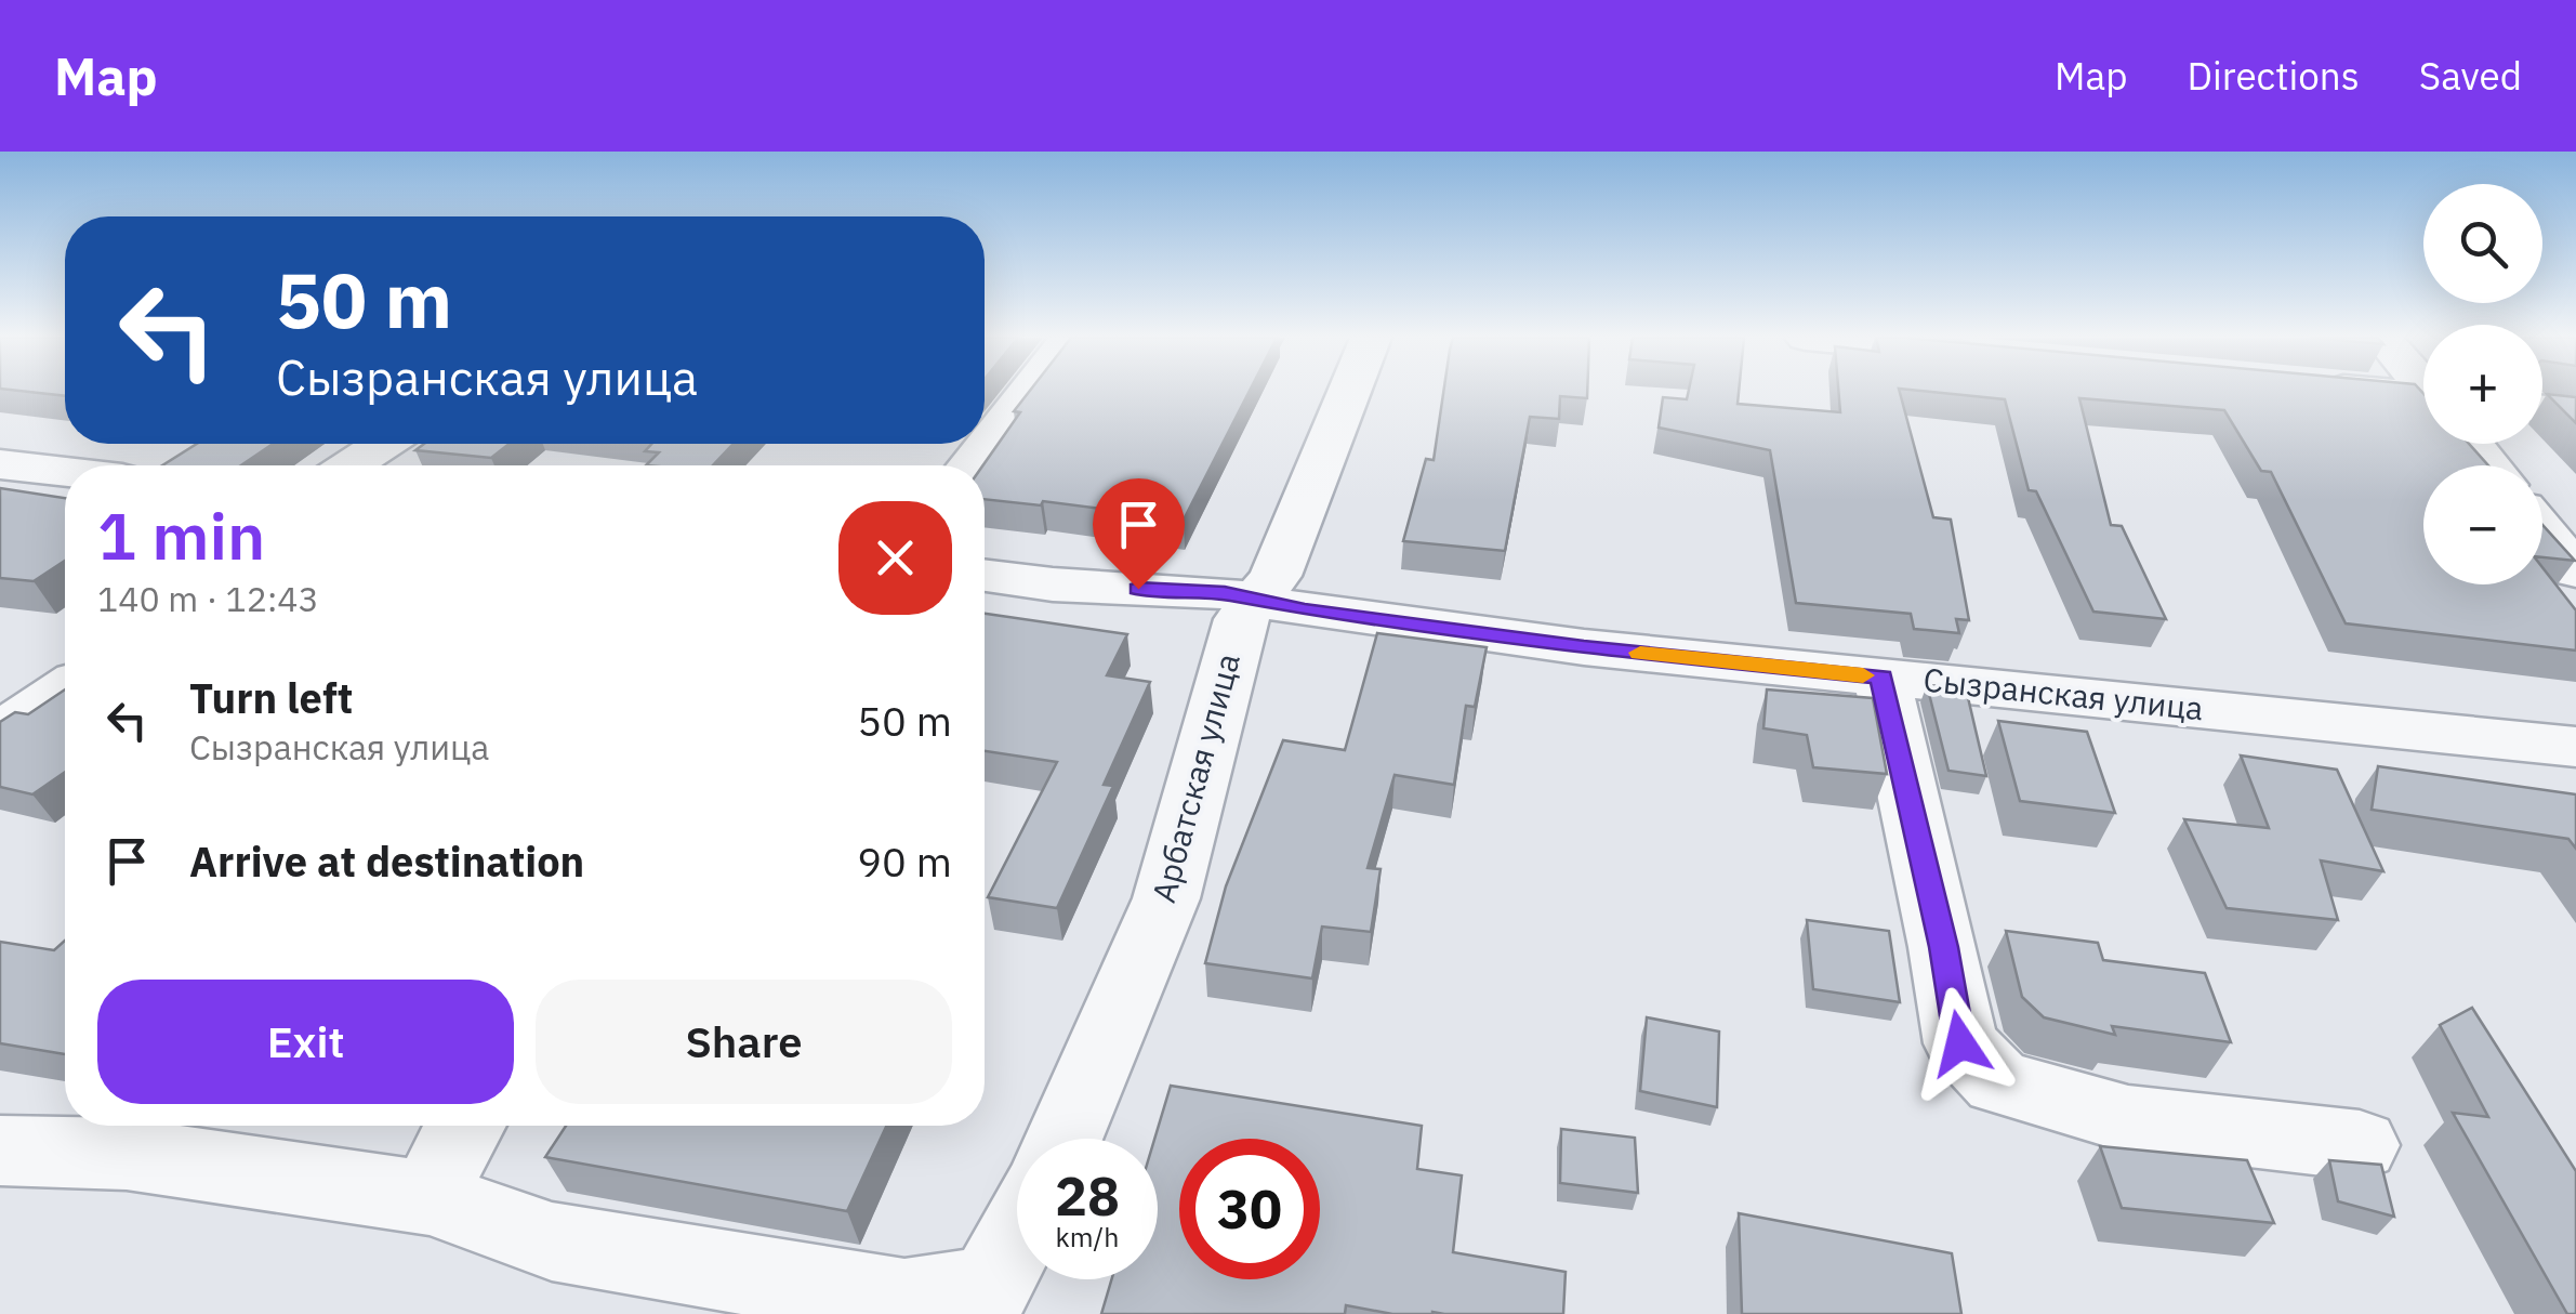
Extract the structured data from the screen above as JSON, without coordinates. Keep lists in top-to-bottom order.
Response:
{
  "streets": {
    "street": ["Сызранская улица", "Арбатская улица"]
  },
  "crossings": [
    ["Сызранская улица", "Арбатская улица"]
  ],
  "page": {
    "header": "Map",
    "nav": ["Map", "Directions", "Saved"],
    "map_buttons": ["+", "−"],
    "turn": ["50 m", "Сызранская улица"],
    "heading": ["1 min", "140 m · 12:43"],
    "list": [
      {
        "name": "Turn left",
        "note": "Сызранская улица",
        "value": "50 m"
      },
      {
        "name": "Arrive at destination",
        "value": "90 m"
      }
    ],
    "buttons": ["Exit", "Share"],
    "speed": "28 km/h",
    "limit": "30"
  }
}
